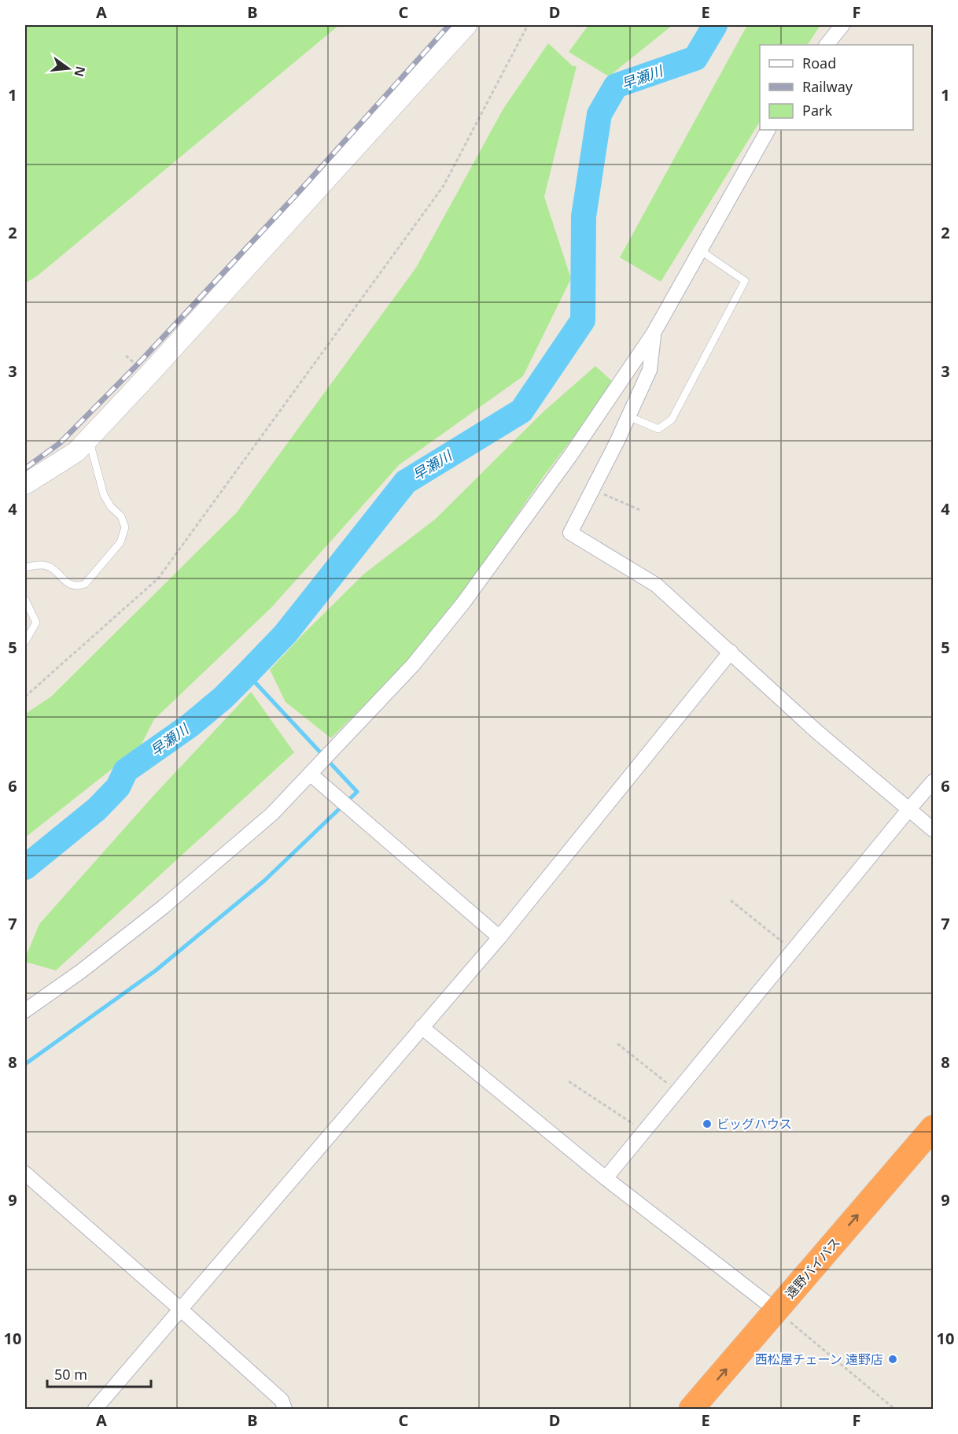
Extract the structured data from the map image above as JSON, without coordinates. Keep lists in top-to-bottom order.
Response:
{
  "streets": {
    "highway": ["遠野バイパス"]
  },
  "water": ["早瀬川"],
  "places": ["ビッグハウス", "西松屋チェーン 遠野店"],
  "legend": ["Road", "Railway", "Park"],
  "scale_bar": "50 m",
  "north": "right",
  "grid": {
    "columns": [
      "A",
      "B",
      "C",
      "D",
      "E",
      "F"
    ],
    "rows": [
      "1",
      "2",
      "3",
      "4",
      "5",
      "6",
      "7",
      "8",
      "9",
      "10"
    ]
  }
}
